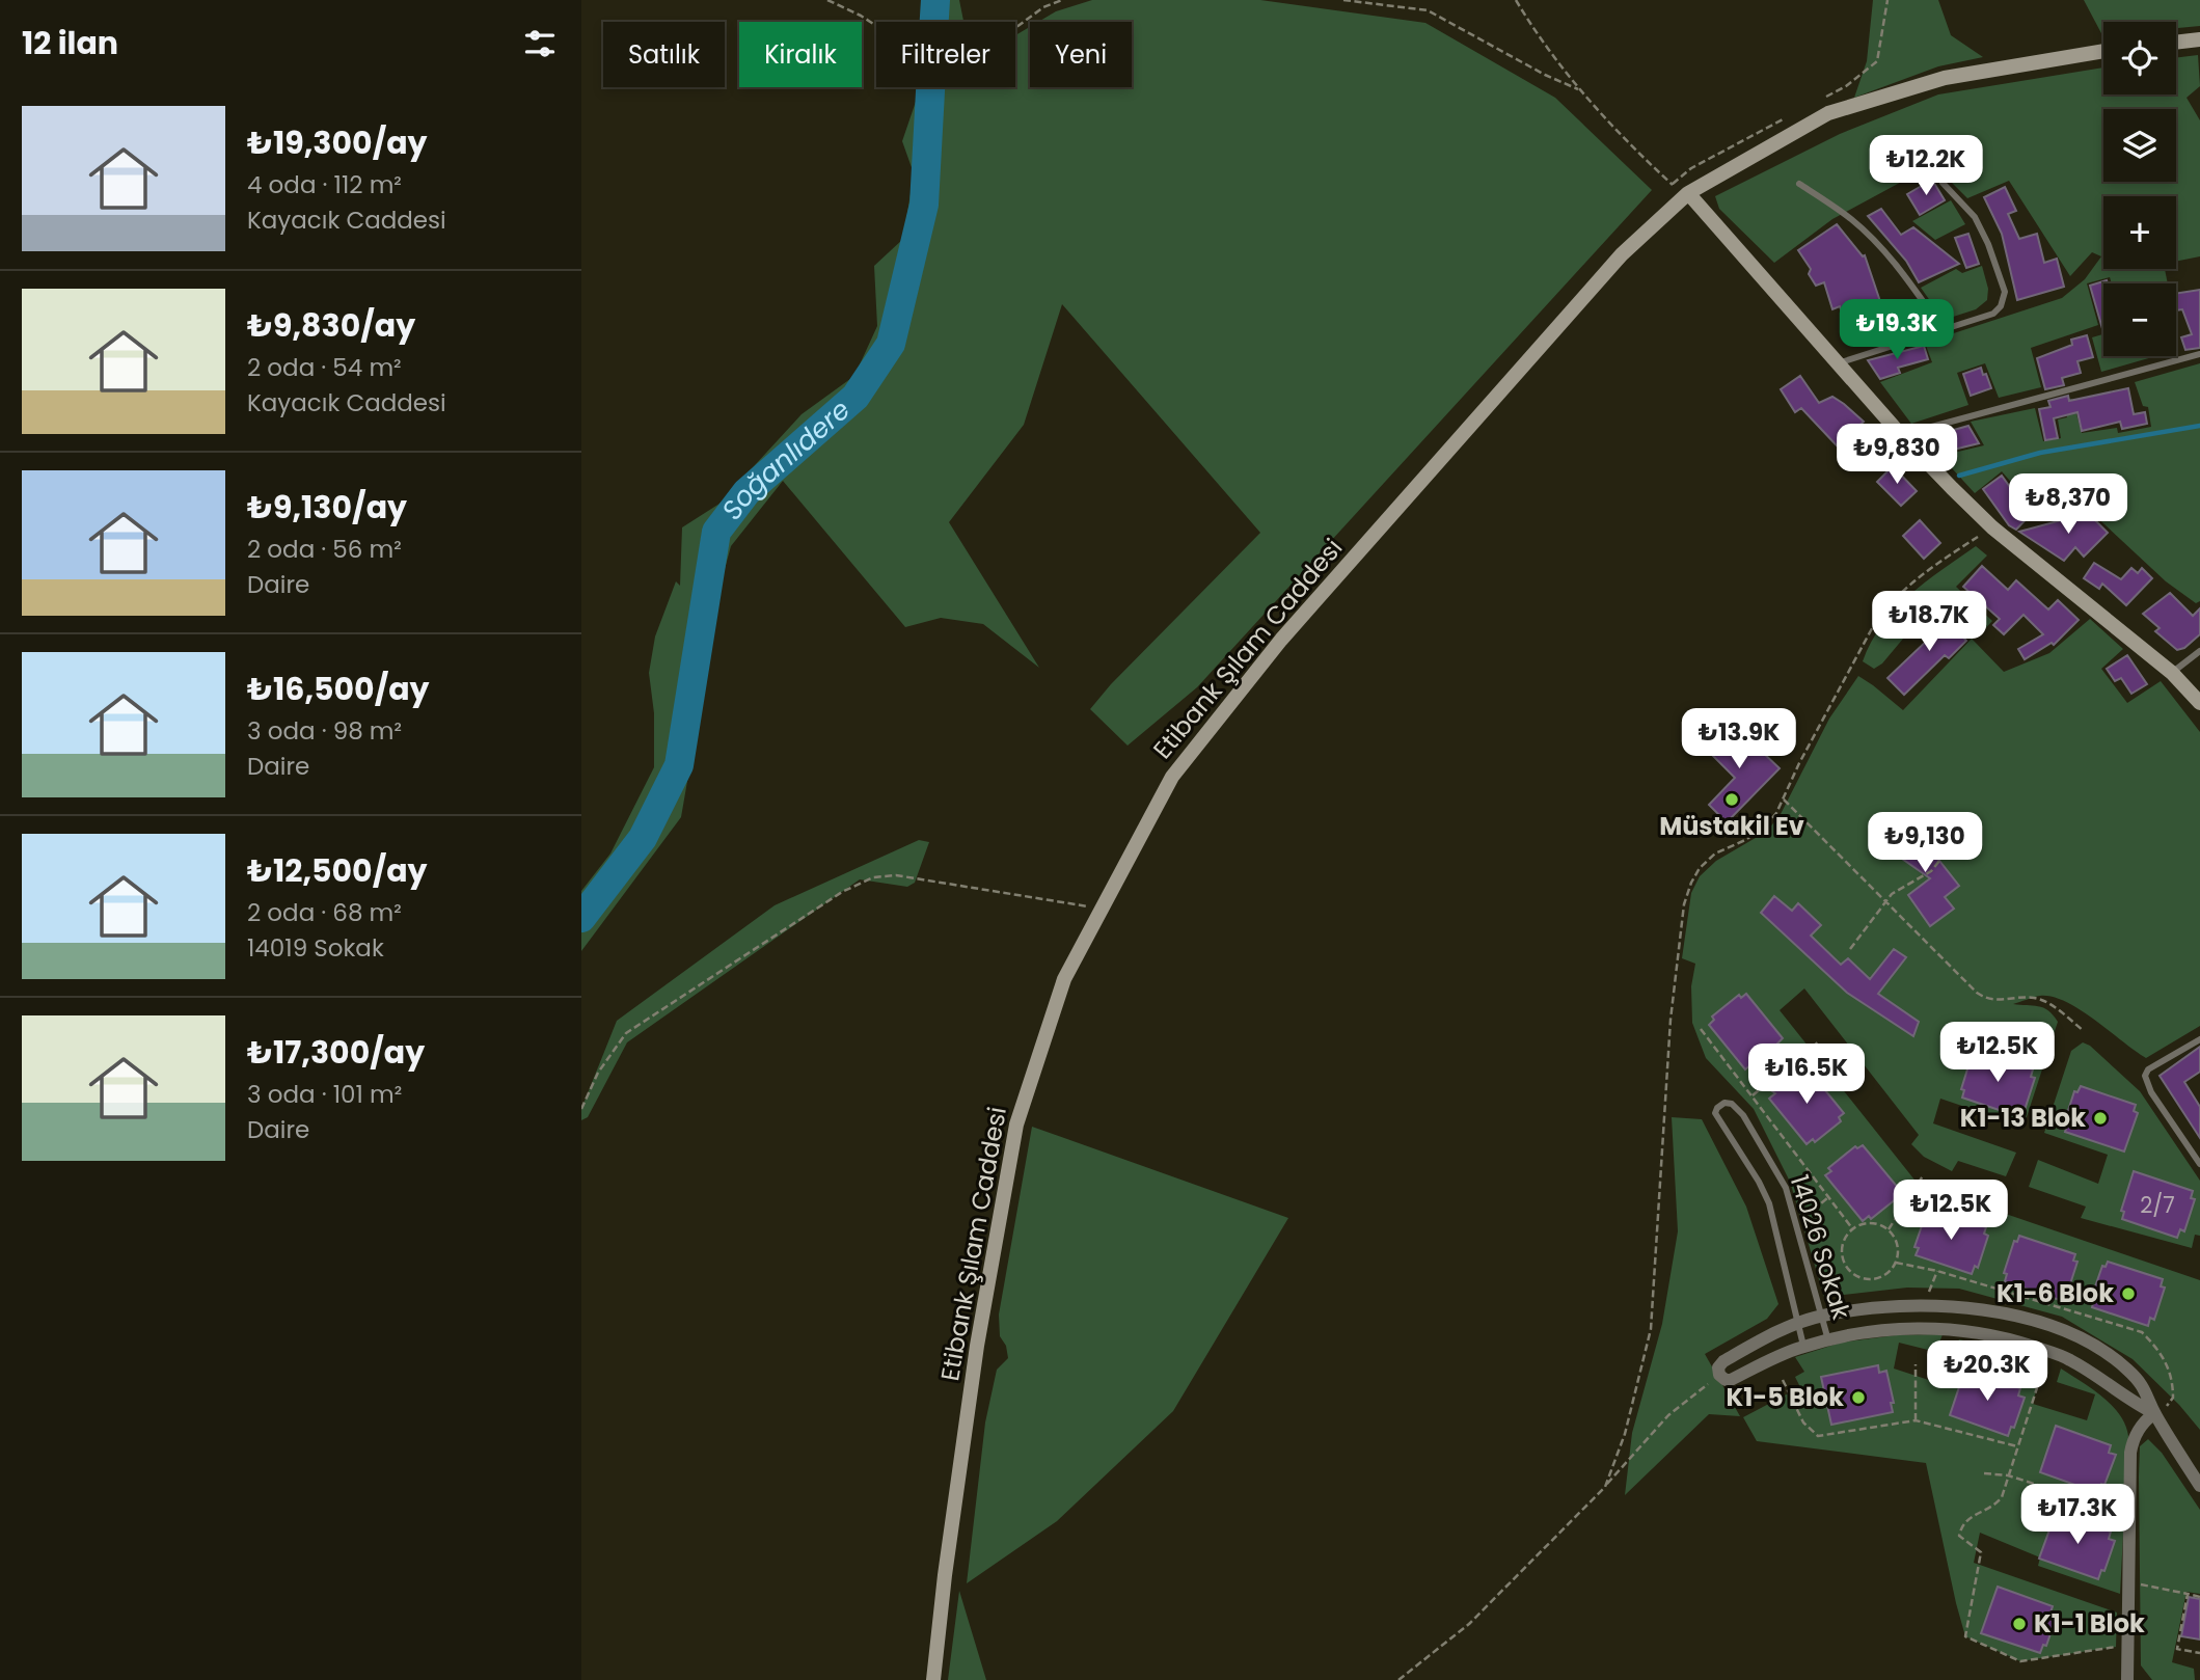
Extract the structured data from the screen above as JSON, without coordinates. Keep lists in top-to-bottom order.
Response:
{
  "streets": {
    "street": ["Etibank Şılam Caddesi"],
    "lane": ["14026 Sokak"]
  },
  "water": ["Soğanlıdere"],
  "places": [
    "Müstakil Ev",
    "K1-13 Blok",
    "K1-6 Blok",
    "K1-5 Blok",
    "K1-1 Blok"
  ],
  "house_numbers": ["2/7"],
  "page": {
    "heading": "12 ilan",
    "map_buttons": ["+", "−"],
    "chip": [
      "Satılık",
      "Kiralık",
      "Filtreler",
      "Yeni"
    ],
    "list": [
      {
        "name": "₺19,300/ay",
        "note": "4 oda · 112 m² · Kayacık Caddesi"
      },
      {
        "name": "₺9,830/ay",
        "note": "2 oda · 54 m² · Kayacık Caddesi"
      },
      {
        "name": "₺9,130/ay",
        "note": "2 oda · 56 m² · Daire"
      },
      {
        "name": "₺16,500/ay",
        "note": "3 oda · 98 m² · Daire"
      },
      {
        "name": "₺12,500/ay",
        "note": "2 oda · 68 m² · 14019 Sokak"
      },
      {
        "name": "₺17,300/ay",
        "note": "3 oda · 101 m² · Daire"
      }
    ],
    "price": [
      "₺12.2K",
      "₺19.3K",
      "₺9,830",
      "₺8,370",
      "₺18.7K",
      "₺13.9K",
      "₺9,130",
      "₺12.5K",
      "₺16.5K",
      "₺12.5K",
      "₺20.3K",
      "₺17.3K"
    ]
  }
}
